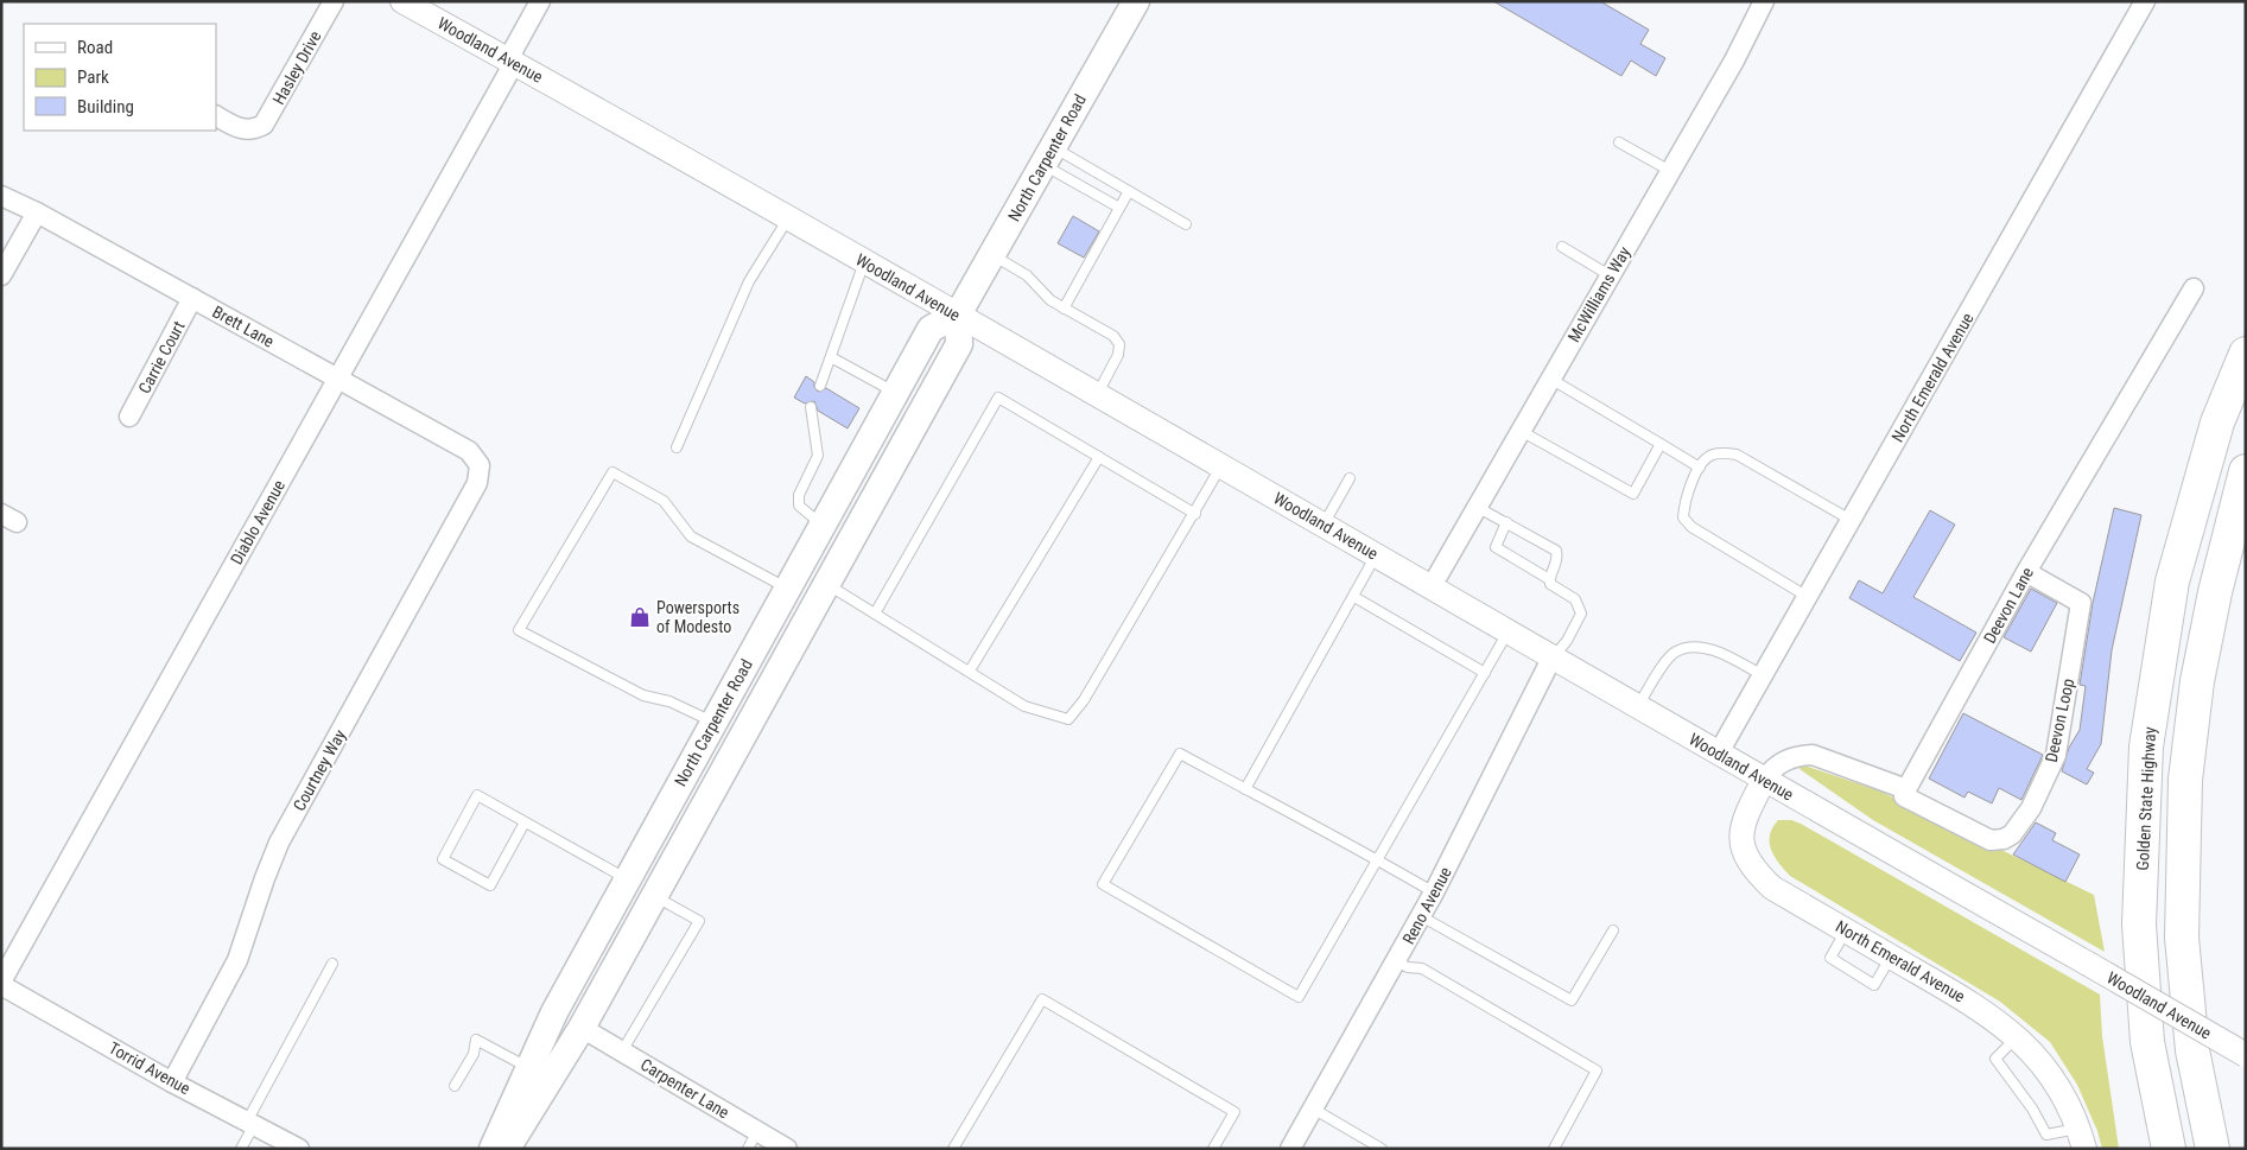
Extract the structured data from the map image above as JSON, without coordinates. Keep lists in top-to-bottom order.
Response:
{
  "streets": {
    "highway": ["Golden State Highway"],
    "main road": ["North Carpenter Road"],
    "street": [
      "Woodland Avenue",
      "Hasley Drive",
      "McWilliams Way",
      "Brett Lane",
      "Carrie Court",
      "North Emerald Avenue",
      "Diablo Avenue",
      "Deevon Lane",
      "Deevon Loop",
      "Courtney Way",
      "Reno Avenue",
      "Torrid Avenue",
      "Carpenter Lane"
    ]
  },
  "crossings": [
    ["Woodland Avenue", "North Carpenter Road"],
    ["Woodland Avenue", "McWilliams Way"],
    ["Woodland Avenue", "North Emerald Avenue"],
    ["Woodland Avenue", "Diablo Avenue"],
    ["Woodland Avenue", "Reno Avenue"],
    ["North Carpenter Road", "Carpenter Lane"],
    ["Brett Lane", "Carrie Court"],
    ["Brett Lane", "Diablo Avenue"],
    ["Brett Lane", "Courtney Way"],
    ["Diablo Avenue", "Torrid Avenue"],
    ["Deevon Lane", "Deevon Loop"],
    ["Courtney Way", "Torrid Avenue"]
  ],
  "places": {
    "shop": ["Powersports of Modesto"]
  },
  "legend": ["Road", "Park", "Building"]
}
